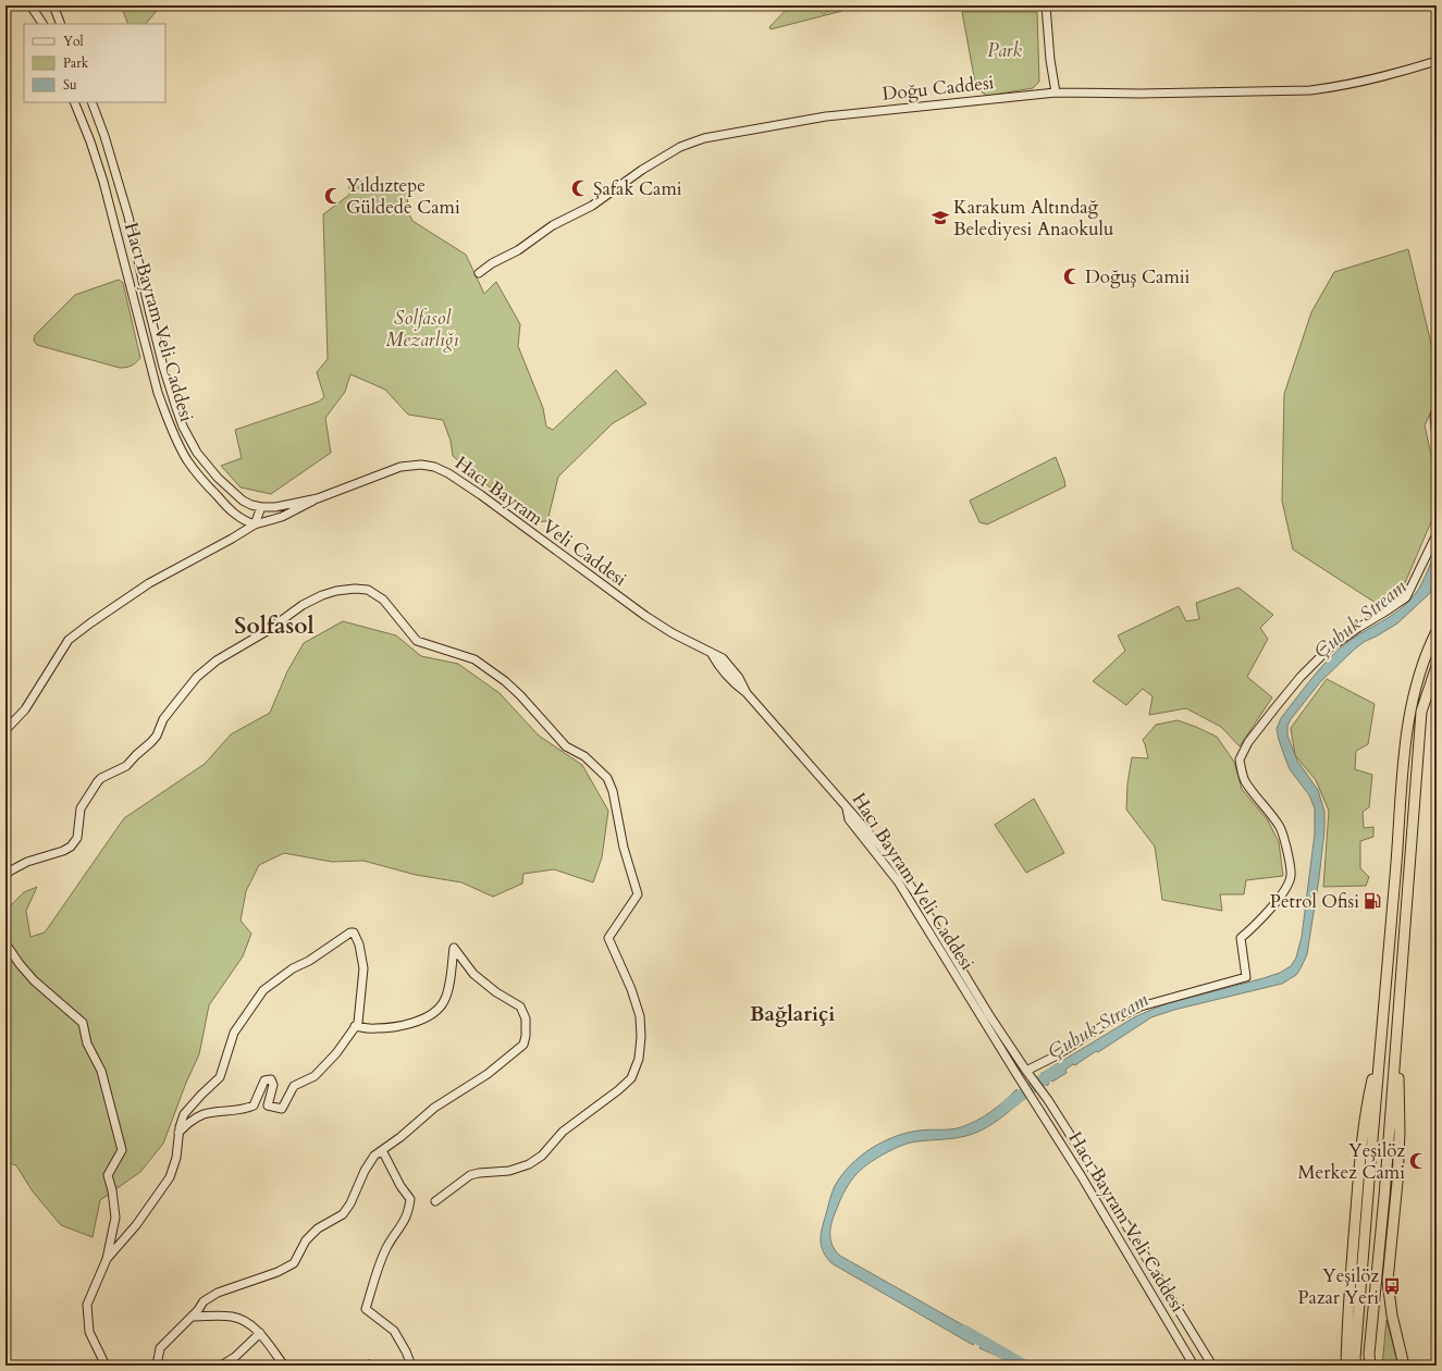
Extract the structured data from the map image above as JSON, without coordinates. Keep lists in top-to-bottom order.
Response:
{
  "streets": {
    "street": ["Doğu Caddesi", "Hacı Bayram Veli Caddesi"]
  },
  "districts": ["Solfasol", "Bağlariçi"],
  "water": ["Çubuk Stream"],
  "parks": ["Park", "Solfasol Mezarlığı"],
  "places": {
    "mosque": [
      "Şafak Cami",
      "Yıldıztepe Güldede Cami",
      "Doğuş Camii",
      "Yeşilöz Merkez Cami"
    ],
    "school or university": ["Karakum Altındağ Belediyesi Anaokulu"],
    "fuel station": ["Petrol Ofisi"],
    "bus stop": ["Yeşilöz Pazar Yeri"]
  },
  "legend": ["Yol", "Park", "Su"]
}
